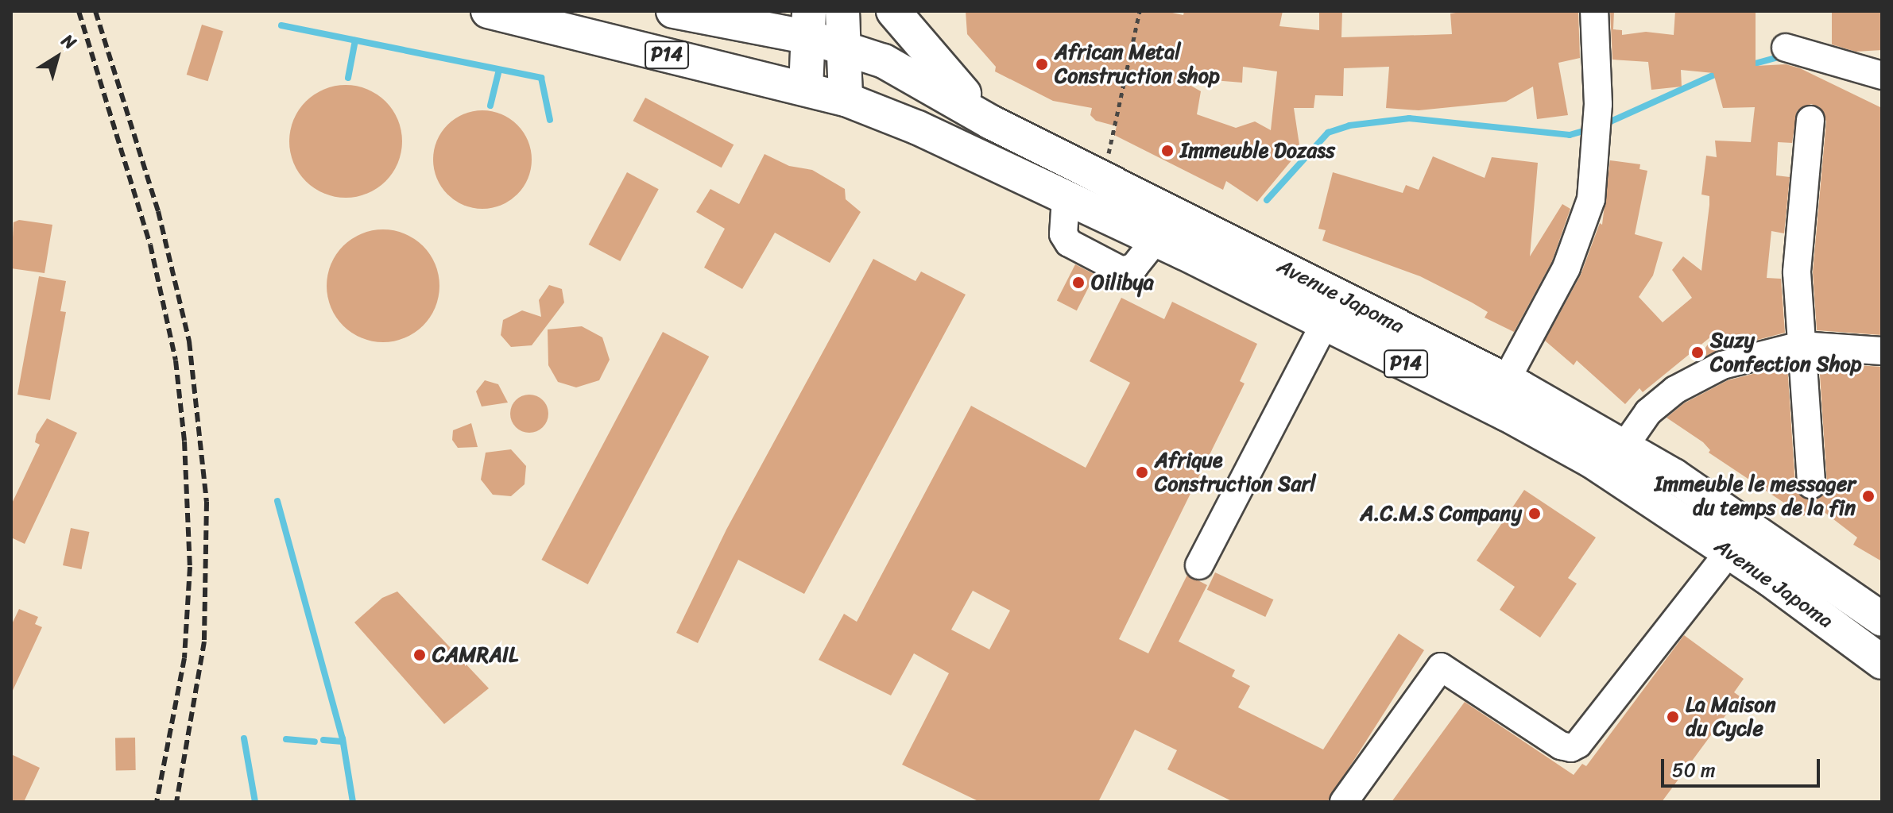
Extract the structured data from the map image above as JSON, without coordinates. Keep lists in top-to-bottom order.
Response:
{
  "streets": {
    "main road": ["P14", "Avenue Japoma"]
  },
  "crossings": [
    ["P14", "Avenue Japoma"]
  ],
  "places": [
    "African Metal Construction shop",
    "Immeuble Dozass",
    "Oilibya",
    "Suzy Confection Shop",
    "Afrique Construction Sarl",
    "Immeuble le messager du temps de la fin",
    "A.C.M.S Company",
    "CAMRAIL",
    "La Maison du Cycle"
  ],
  "scale_bar": "50 m",
  "north": "top right"
}
